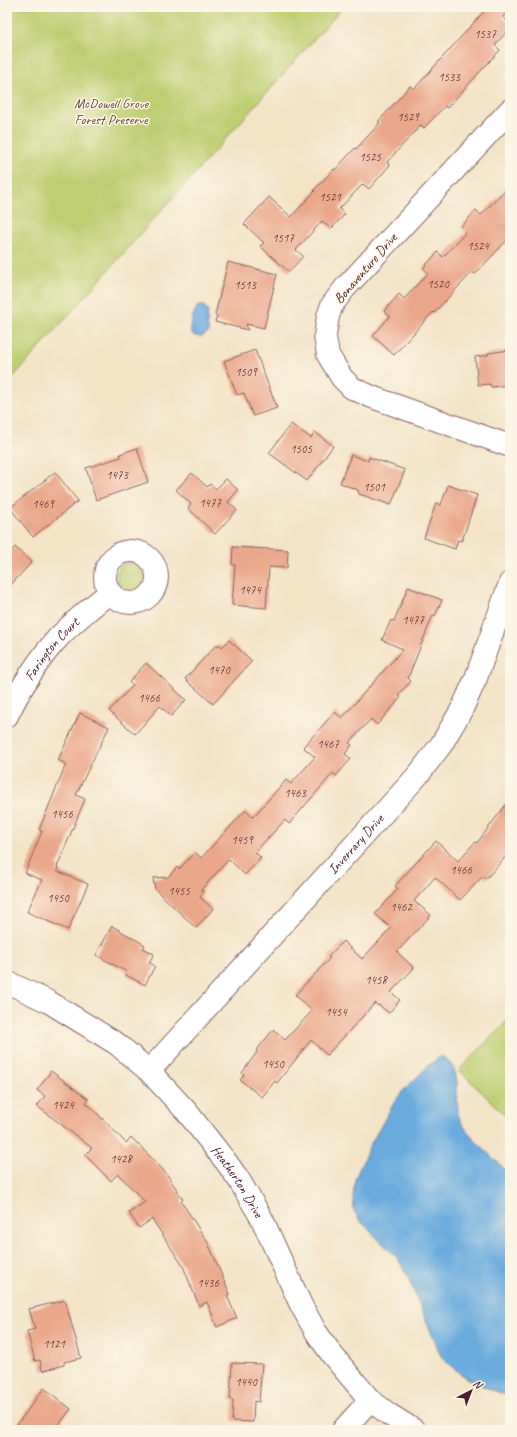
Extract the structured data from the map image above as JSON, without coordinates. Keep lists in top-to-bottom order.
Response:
{
  "streets": {
    "street": [
      "Bonaventure Drive",
      "Farington Court",
      "Inverrary Drive",
      "Heatherton Drive"
    ]
  },
  "crossings": [
    ["Inverrary Drive", "Heatherton Drive"]
  ],
  "parks": ["McDowell Grove Forest Preserve"],
  "house_numbers": [
    "1537",
    "1533",
    "1529",
    "1525",
    "1521",
    "1517",
    "1524",
    "1520",
    "1513",
    "1509",
    "1505",
    "1473",
    "1501",
    "1477",
    "1469",
    "1474",
    "1477",
    "1470",
    "1466",
    "1467",
    "1463",
    "1456",
    "1459",
    "1466",
    "1455",
    "1450",
    "1462",
    "1458",
    "1454",
    "1450",
    "1424",
    "1428",
    "1436",
    "1121",
    "1440"
  ],
  "north": "top right"
}
